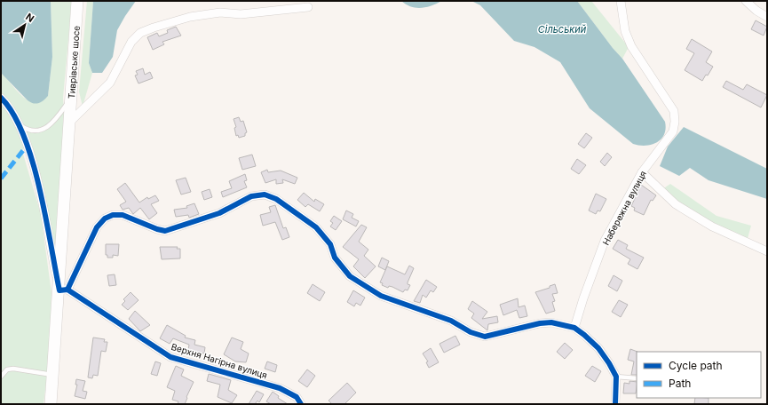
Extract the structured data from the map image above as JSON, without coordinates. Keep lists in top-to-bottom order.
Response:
{
  "streets": {
    "main road": ["Тиврівське шосе"],
    "street": ["Набережна вулиця", "Верхня Нагірна вулиця"]
  },
  "water": ["Сільський"],
  "legend": ["Cycle path", "Path"],
  "north": "top right"
}
